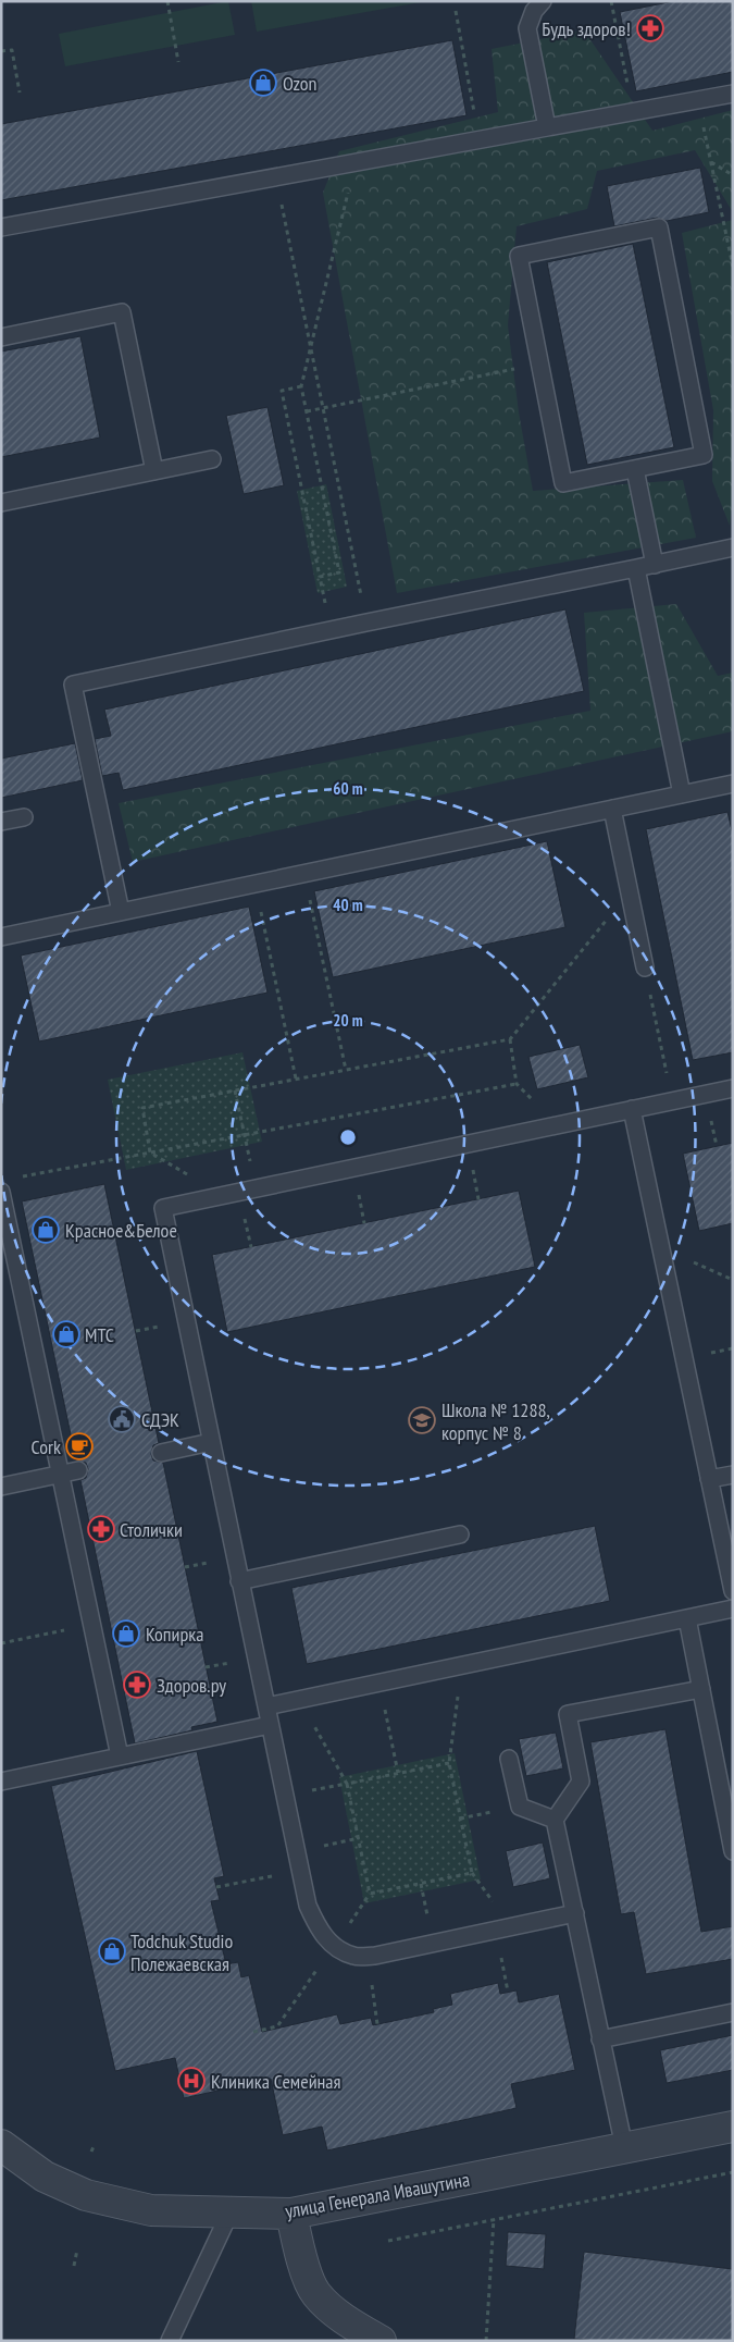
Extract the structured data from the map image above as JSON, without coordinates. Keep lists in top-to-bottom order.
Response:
{
  "streets": {
    "street": ["улица Генерала Ивашутина"]
  },
  "places": {
    "pharmacy": ["Будь здоров!", "Столички", "Здоров.ру"],
    "shop": [
      "Ozon",
      "Красное&Белое",
      "МТС",
      "Копирка",
      "Todchuk Studio Полежаевская"
    ],
    "public building": ["СДЭК"],
    "school or university": ["Школа № 1288, корпус № 8"],
    "cafe": ["Cork"],
    "hospital": ["Клиника Семейная"]
  },
  "rings": ["60 m", "40 m", "20 m"]
}
